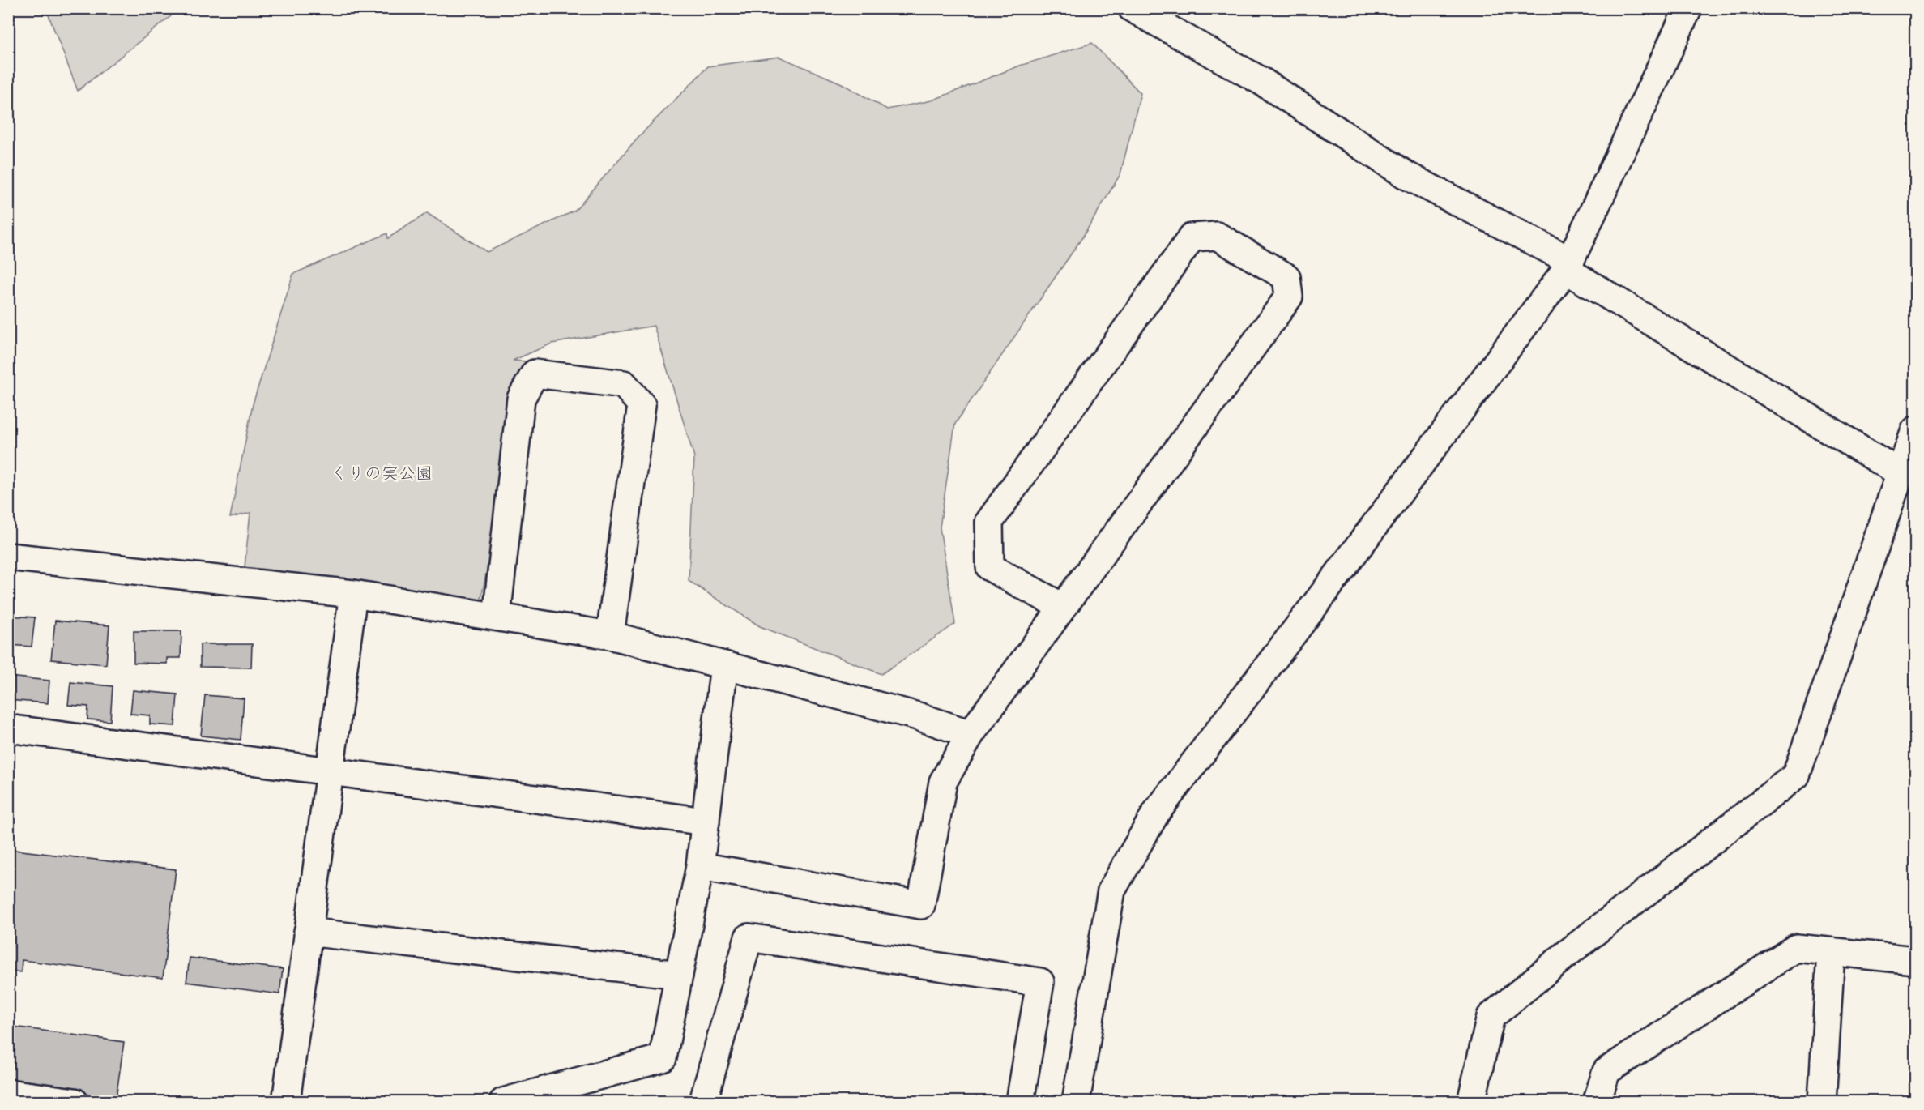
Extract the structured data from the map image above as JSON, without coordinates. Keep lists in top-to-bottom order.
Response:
{
  "parks": ["くりの実公園"]
}
